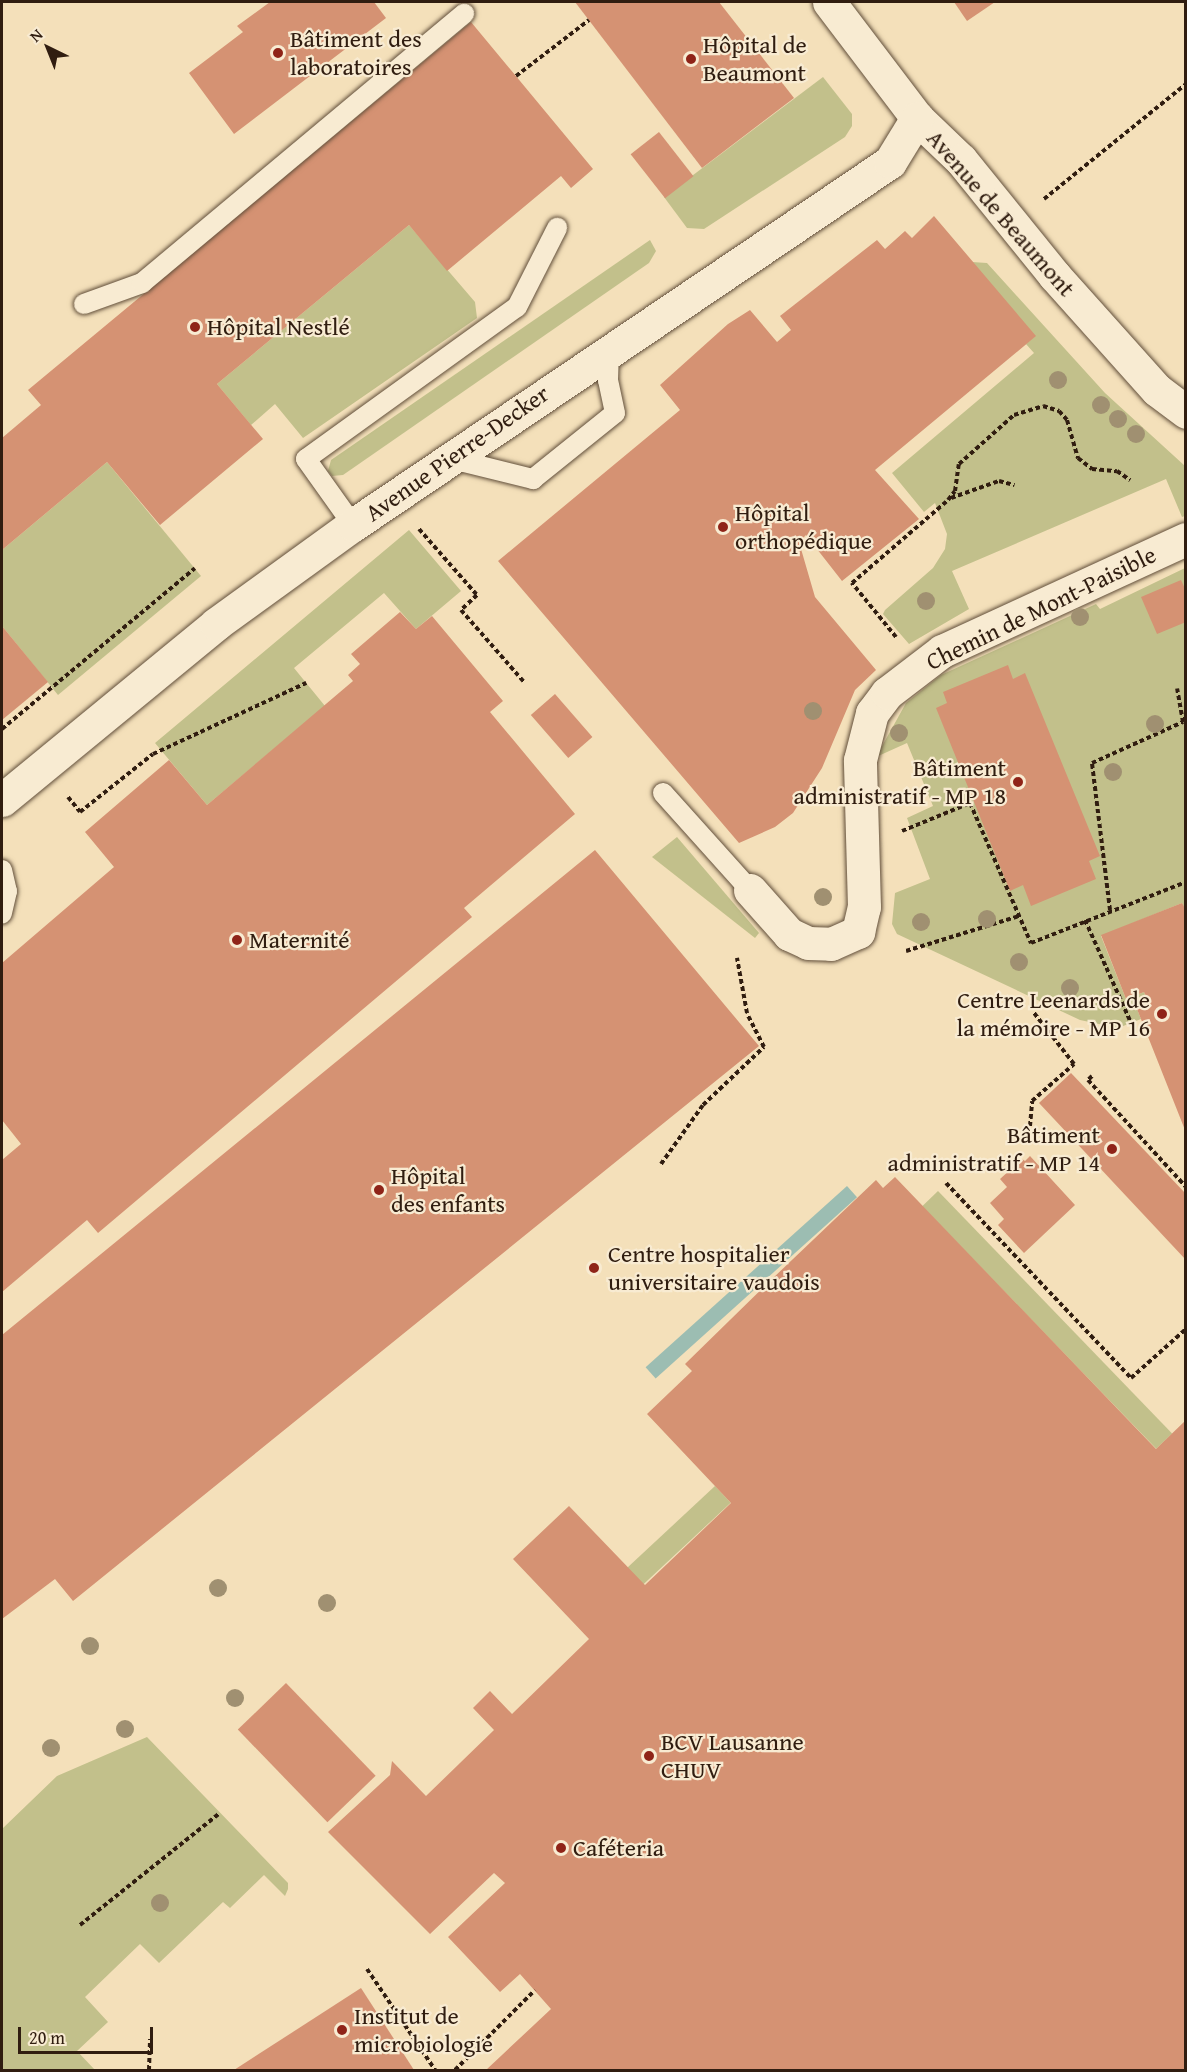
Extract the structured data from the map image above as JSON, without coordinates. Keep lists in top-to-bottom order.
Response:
{
  "streets": {
    "street": ["Avenue de Beaumont", "Avenue Pierre-Decker", "Chemin de Mont-Paisible"]
  },
  "crossings": [
    ["Avenue de Beaumont", "Avenue Pierre-Decker"]
  ],
  "places": [
    "Bâtiment des laboratoires",
    "Hôpital de Beaumont",
    "Hôpital Nestlé",
    "Hôpital orthopédique",
    "Bâtiment administratif - MP 18",
    "Maternité",
    "Centre Leenards de la mémoire - MP 16",
    "Bâtiment administratif - MP 14",
    "Hôpital des enfants",
    "Centre hospitalier universitaire vaudois",
    "BCV Lausanne CHUV",
    "Caféteria",
    "Institut de microbiologie"
  ],
  "scale_bar": "20 m",
  "north": "top left"
}
